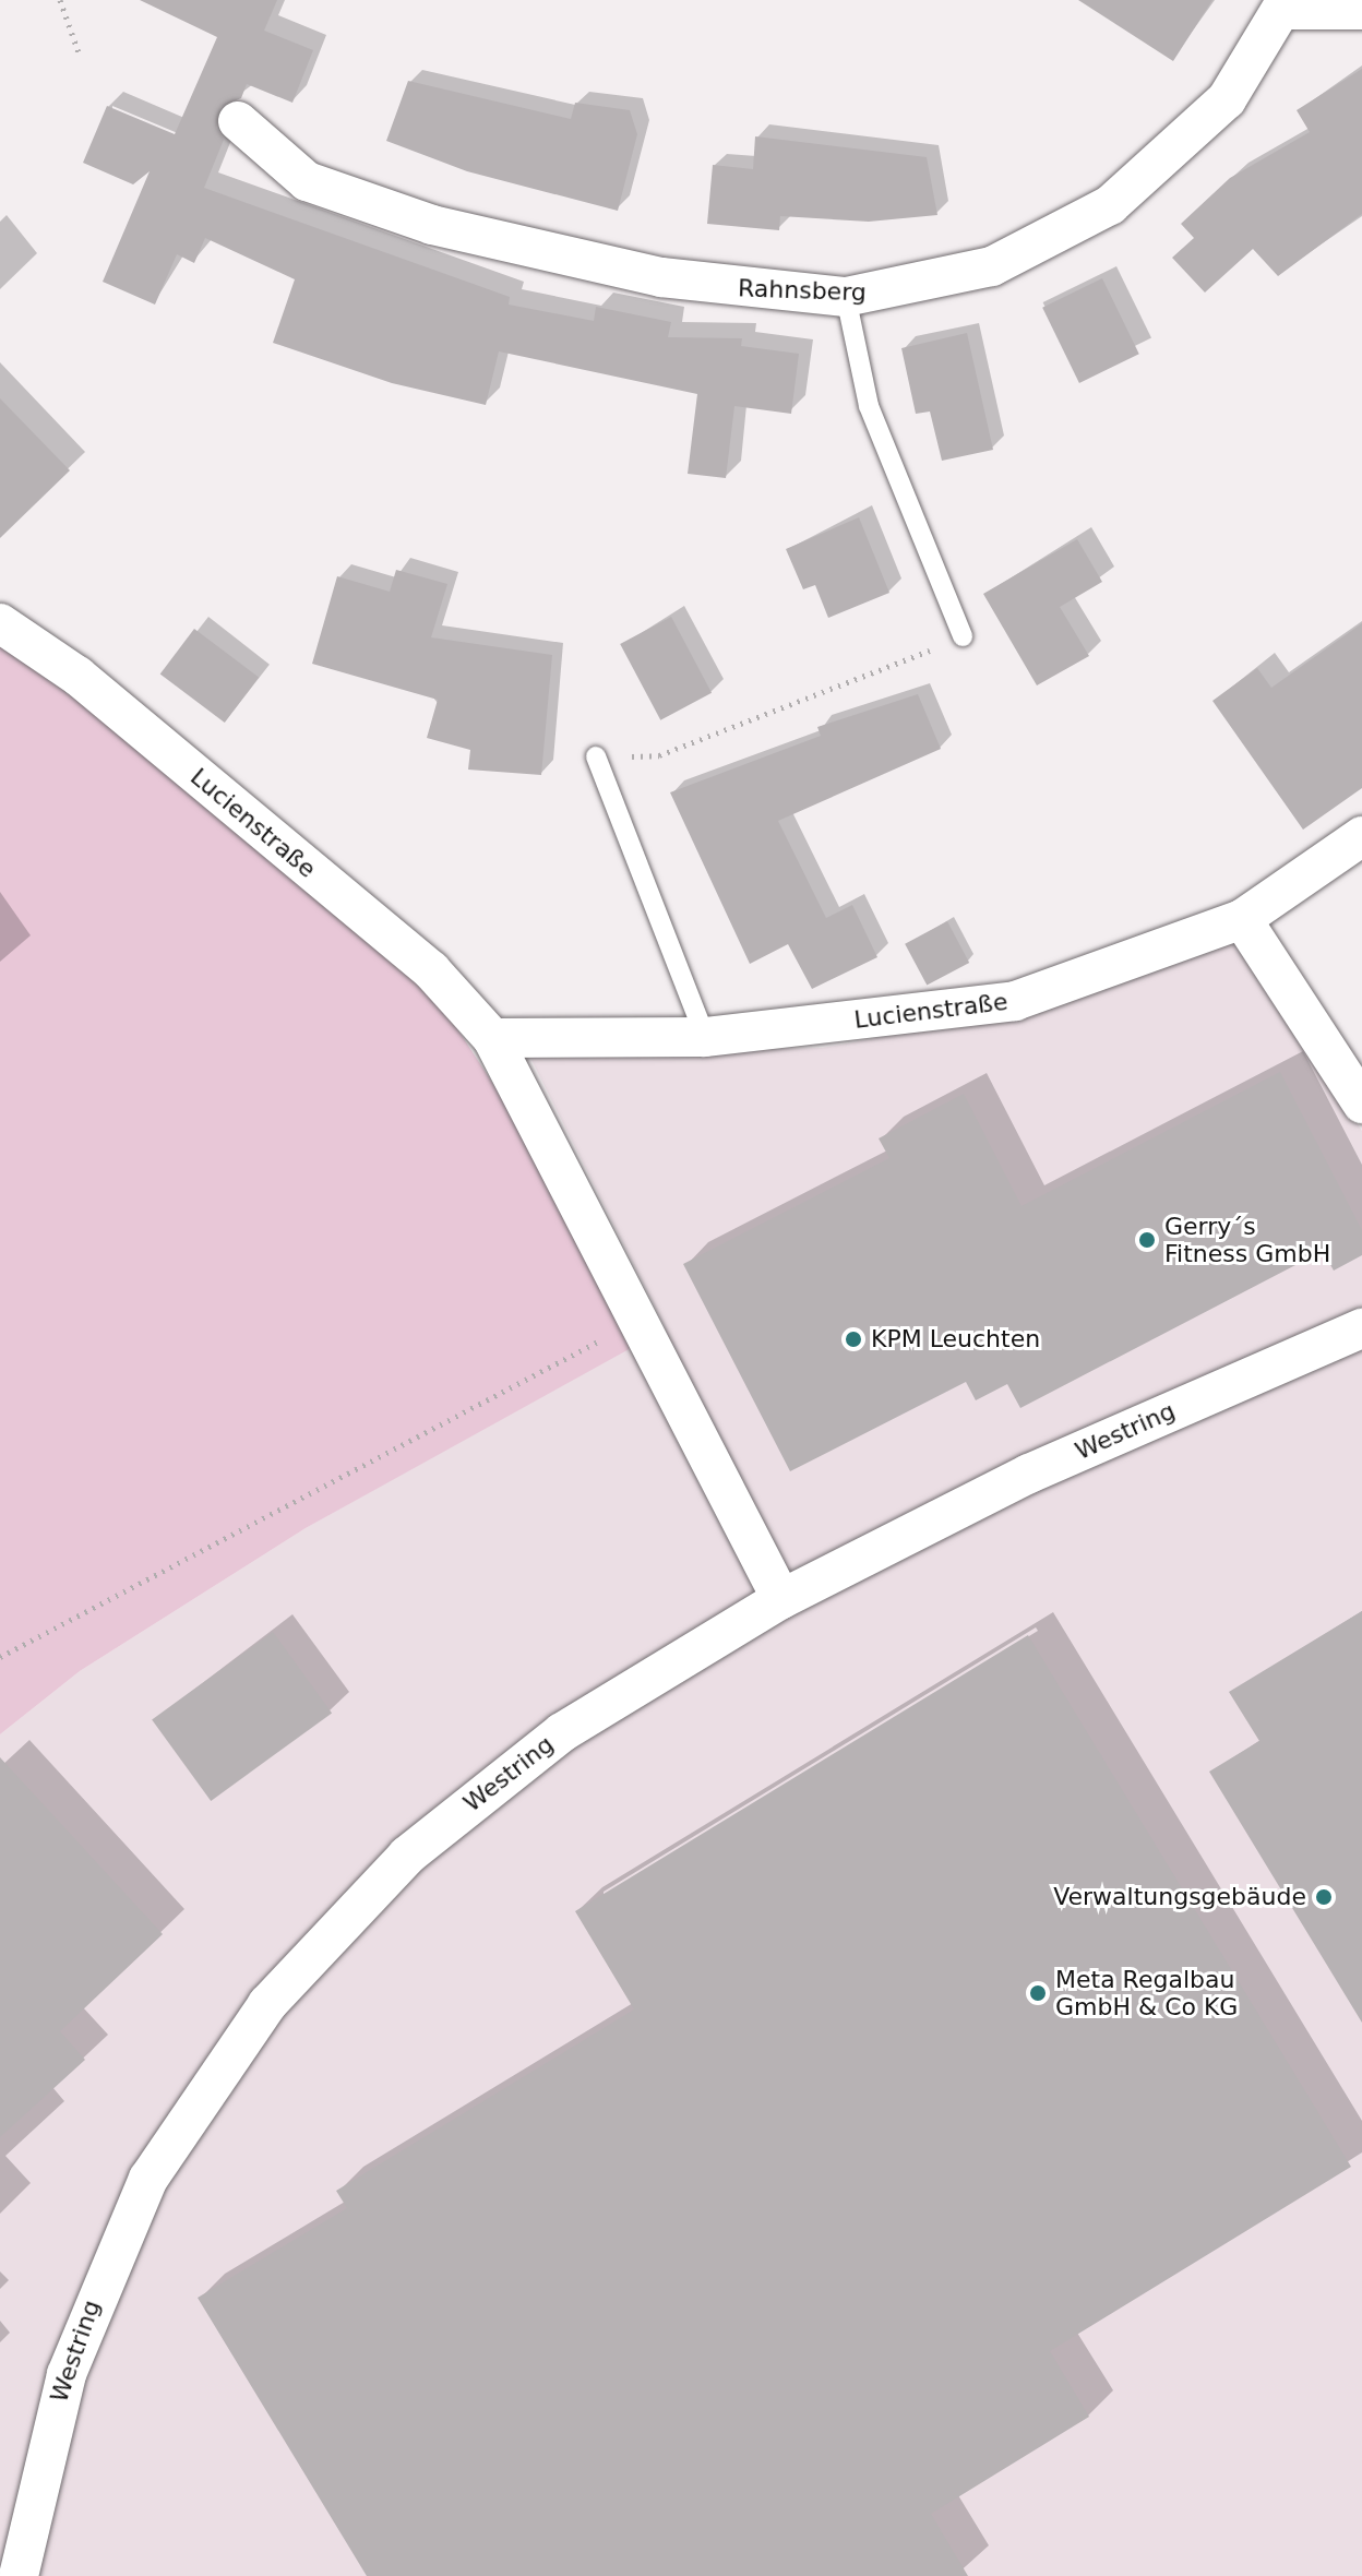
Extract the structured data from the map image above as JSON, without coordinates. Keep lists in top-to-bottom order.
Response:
{
  "streets": {
    "street": ["Rahnsberg", "Lucienstraße", "Westring"]
  },
  "crossings": [
    ["Lucienstraße", "Westring"]
  ],
  "places": [
    "Gerry´s Fitness GmbH",
    "KPM Leuchten",
    "Verwaltungsgebäude",
    "Meta Regalbau GmbH & Co KG"
  ]
}
